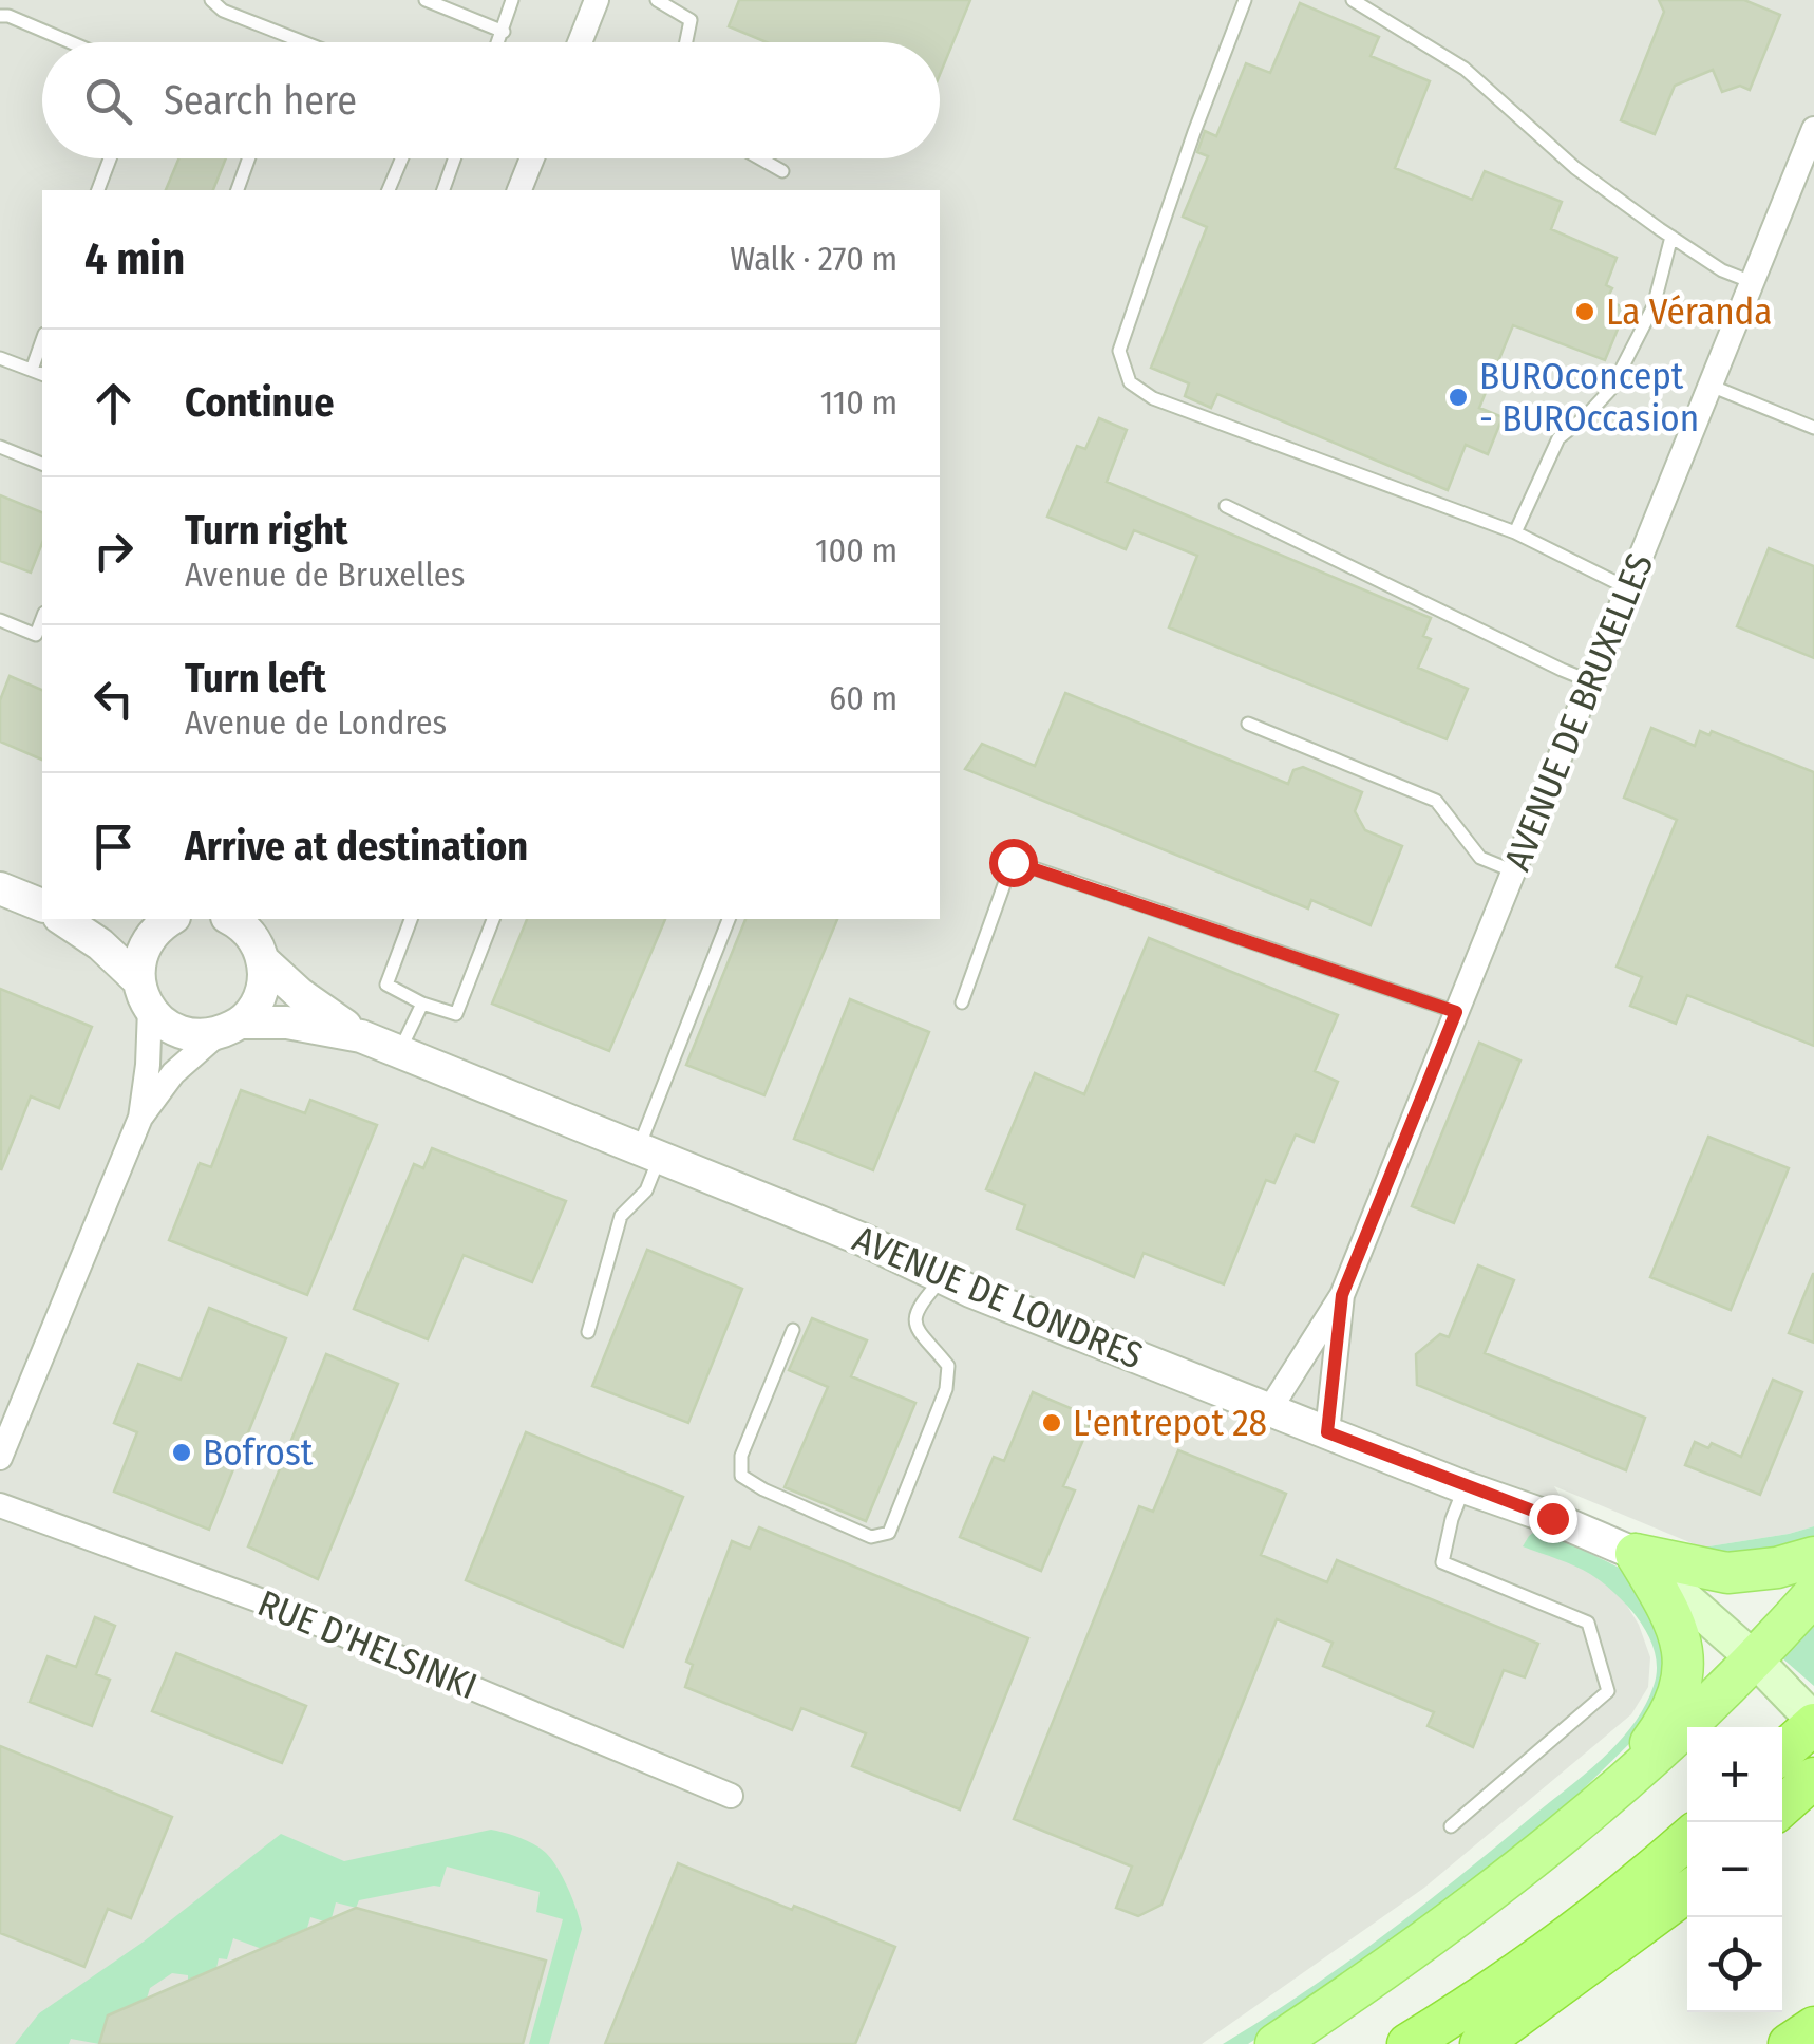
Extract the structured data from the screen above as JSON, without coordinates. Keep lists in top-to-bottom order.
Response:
{
  "streets": {
    "street": ["AVENUE DE BRUXELLES", "AVENUE DE LONDRES", "RUE D'HELSINKI"]
  },
  "crossings": [
    ["AVENUE DE BRUXELLES", "AVENUE DE LONDRES"]
  ],
  "places": [
    "La Véranda",
    "BUROconcept - BUROccasion",
    "L'entrepot 28",
    "Bofrost"
  ],
  "page": {
    "search": "Search here",
    "heading": ["4 min", "Walk · 270 m"],
    "list": [
      ["Continue", "110 m"],
      ["Turn right", "Avenue de Bruxelles", "100 m"],
      ["Turn left", "Avenue de Londres", "60 m"],
      "Arrive at destination"
    ],
    "map_buttons": ["+", "−"]
  }
}
